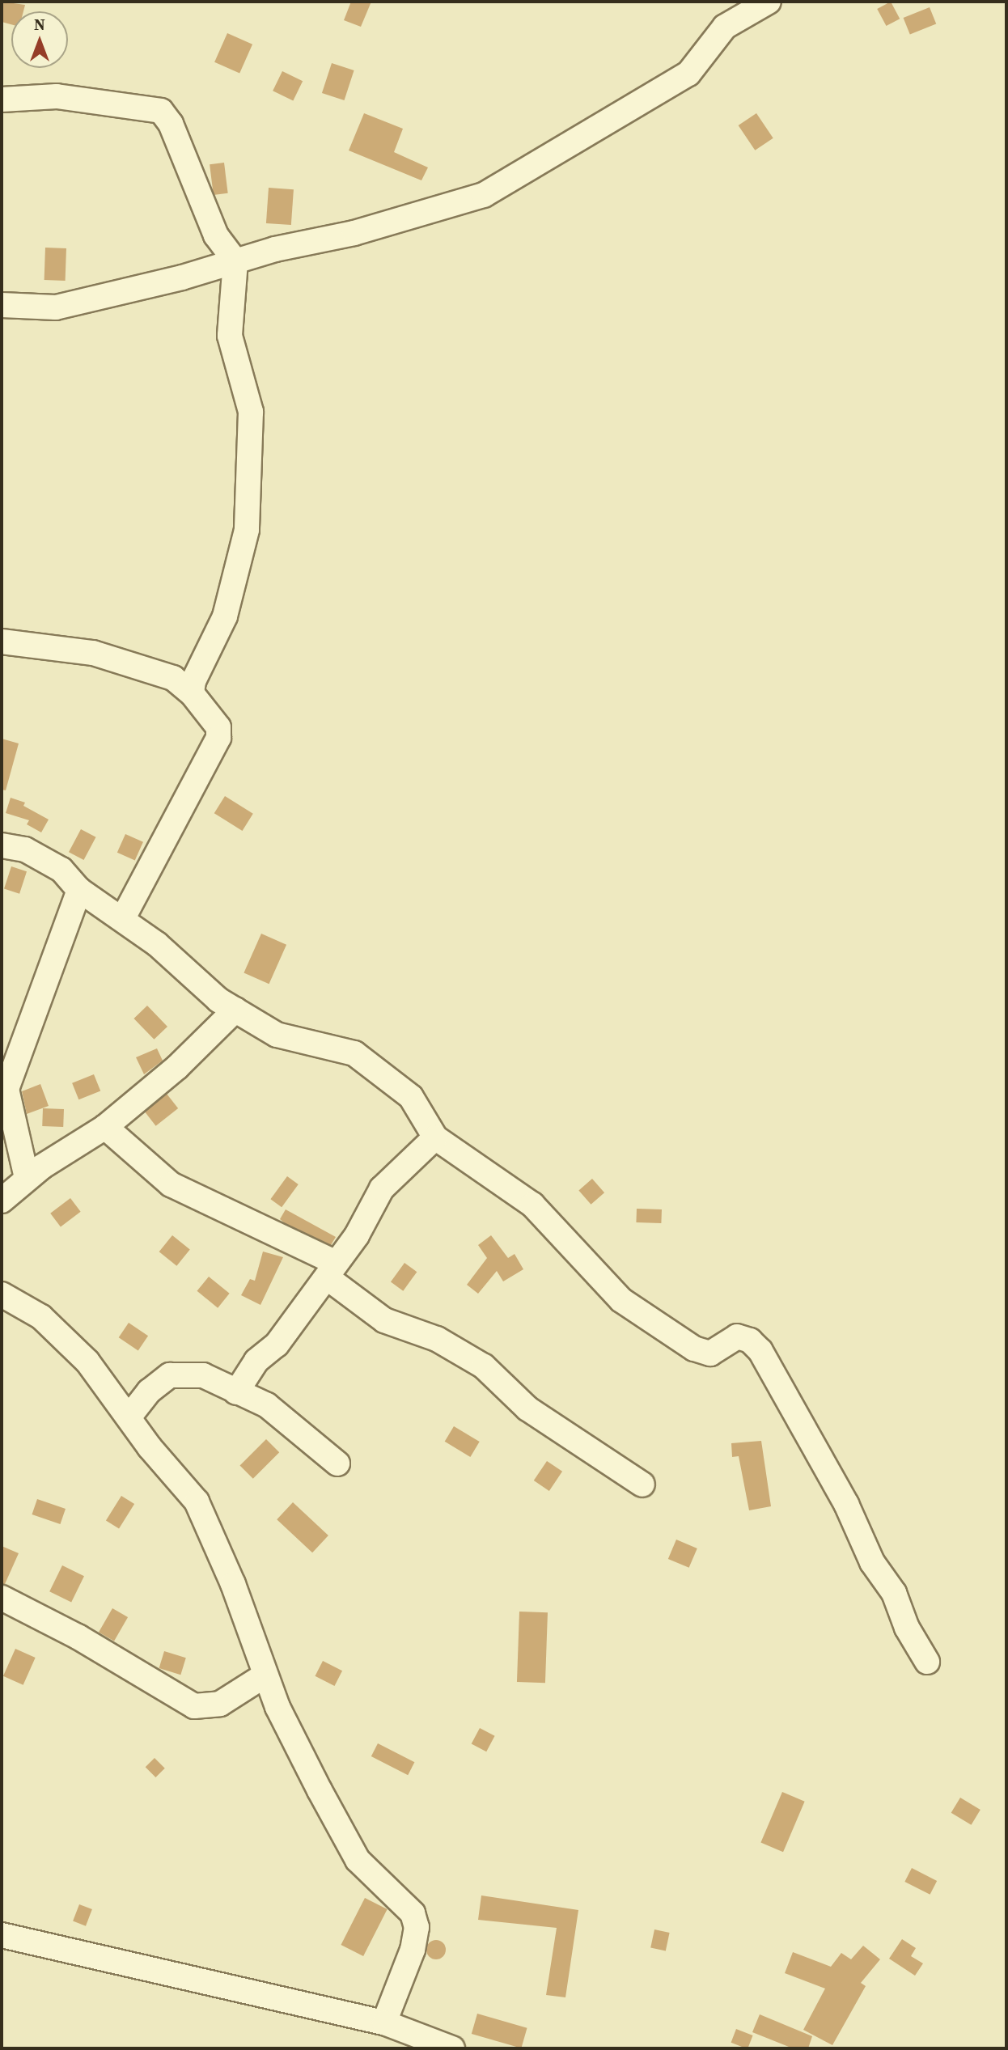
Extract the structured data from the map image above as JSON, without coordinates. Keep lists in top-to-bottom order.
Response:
{
  "north": "top"
}
